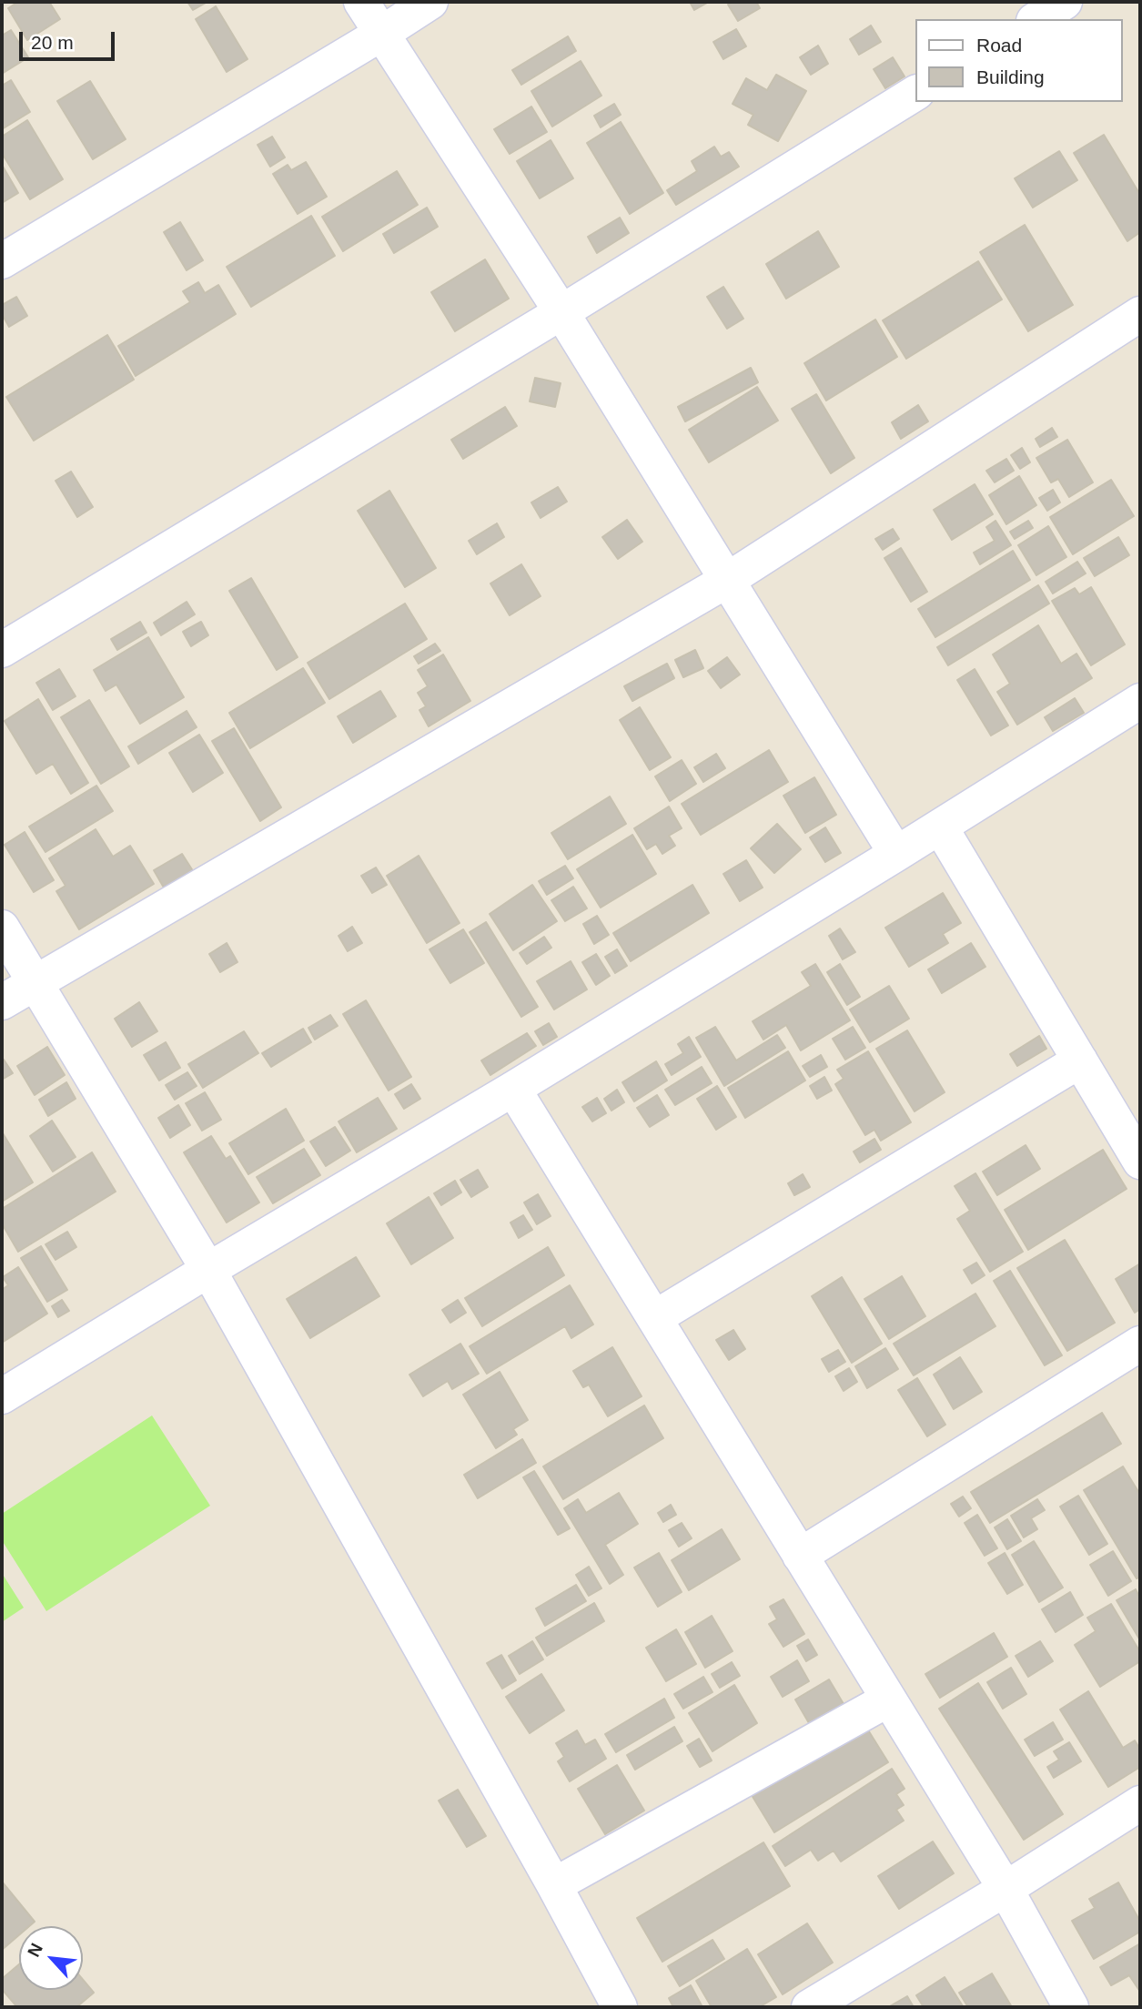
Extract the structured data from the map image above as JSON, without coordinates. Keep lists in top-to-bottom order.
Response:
{
  "legend": ["Road", "Building"],
  "scale_bar": "20 m",
  "north": "top left"
}
